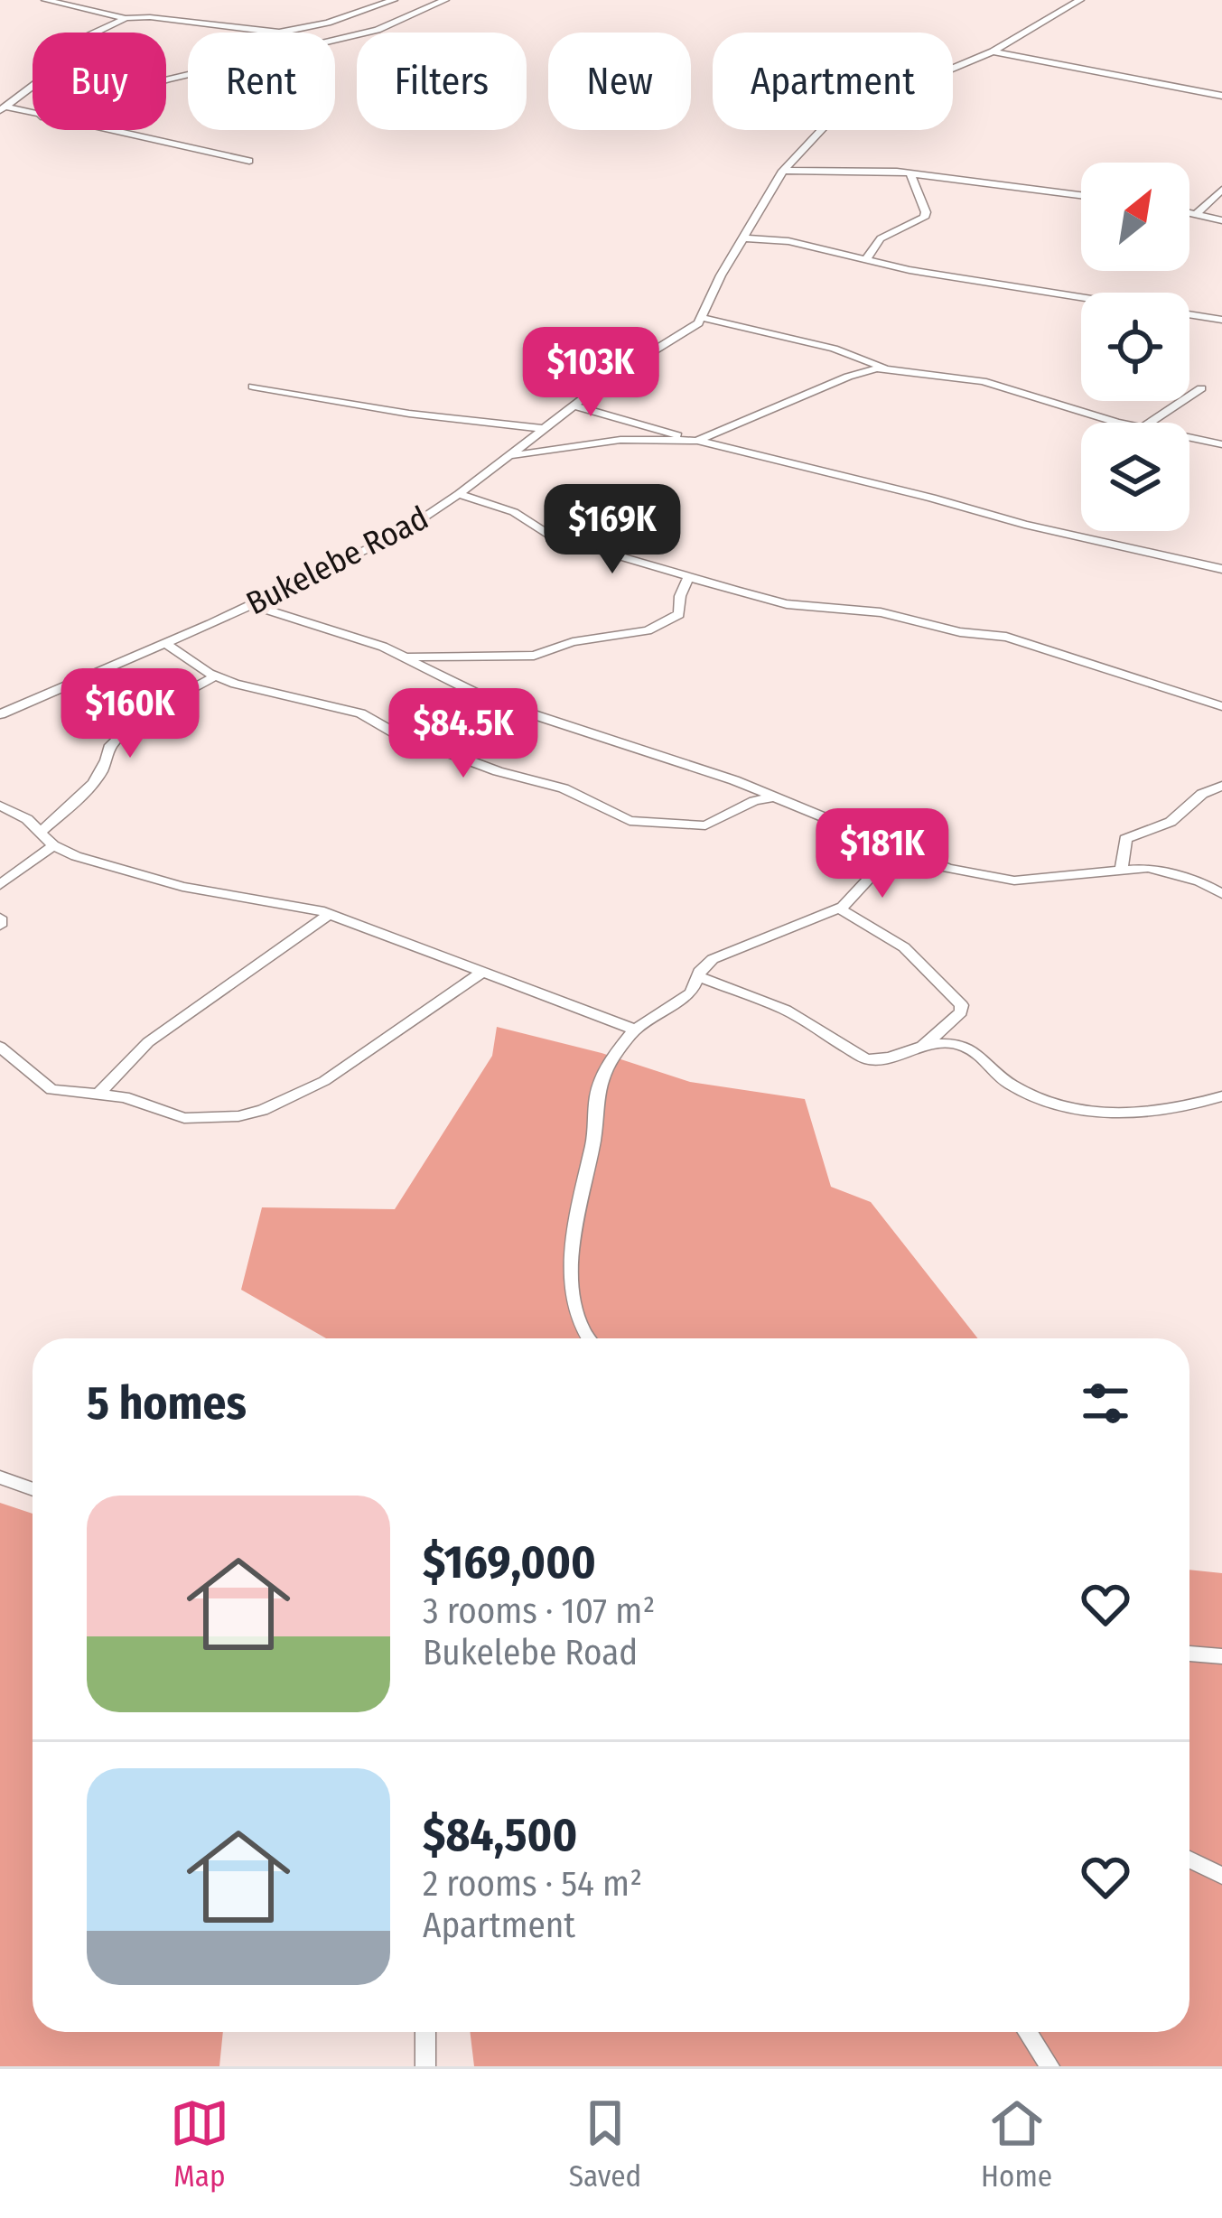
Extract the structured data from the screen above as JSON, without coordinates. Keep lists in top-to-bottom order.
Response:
{
  "streets": {
    "street": ["Bukelebe Road"]
  },
  "north": "top right",
  "page": {
    "chip": [
      "Buy",
      "Rent",
      "Filters",
      "New",
      "Apartment"
    ],
    "price": [
      "$103K",
      "$169K",
      "$160K",
      "$84.5K",
      "$181K"
    ],
    "heading": "5 homes",
    "list": [
      {
        "name": "$169,000",
        "note": "3 rooms · 107 m² · Bukelebe Road"
      },
      {
        "name": "$84,500",
        "note": "2 rooms · 54 m² · Apartment"
      }
    ],
    "tabs": ["Map", "Saved", "Home"]
  }
}
